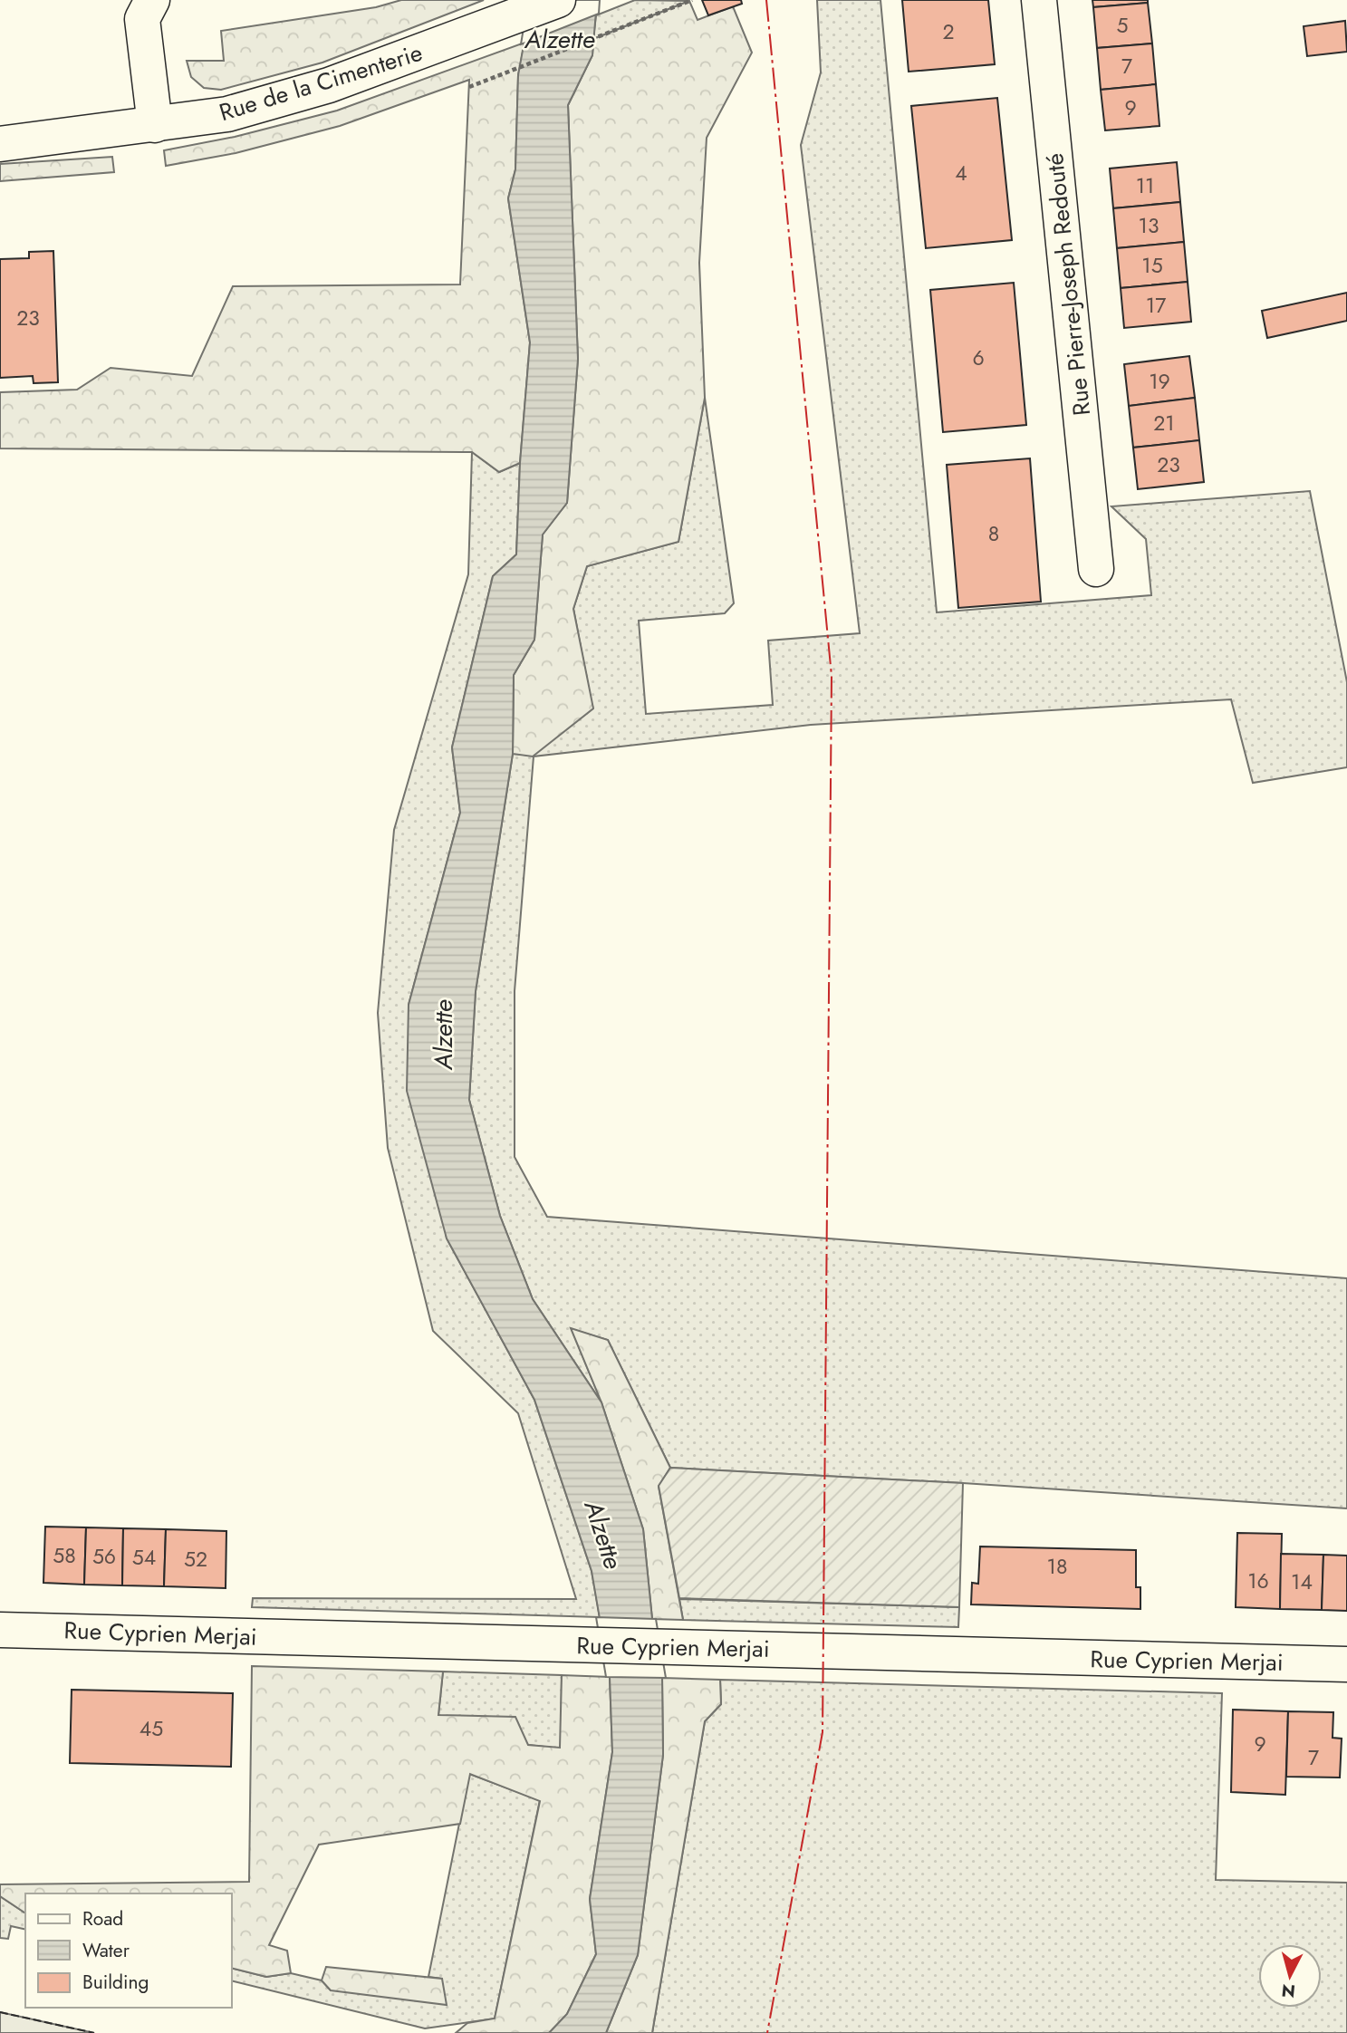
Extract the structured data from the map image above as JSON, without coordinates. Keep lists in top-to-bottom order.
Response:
{
  "streets": {
    "street": ["Rue de la Cimenterie", "Rue Pierre-Joseph Redouté", "Rue Cyprien Merjai"]
  },
  "water": ["Alzette"],
  "house_numbers": [
    "5",
    "2",
    "7",
    "9",
    "4",
    "11",
    "13",
    "15",
    "17",
    "23",
    "6",
    "19",
    "21",
    "23",
    "8",
    "58",
    "56",
    "54",
    "52",
    "18",
    "16",
    "14",
    "45",
    "9",
    "7"
  ],
  "legend": ["Road", "Water", "Building"],
  "north": "bottom"
}
